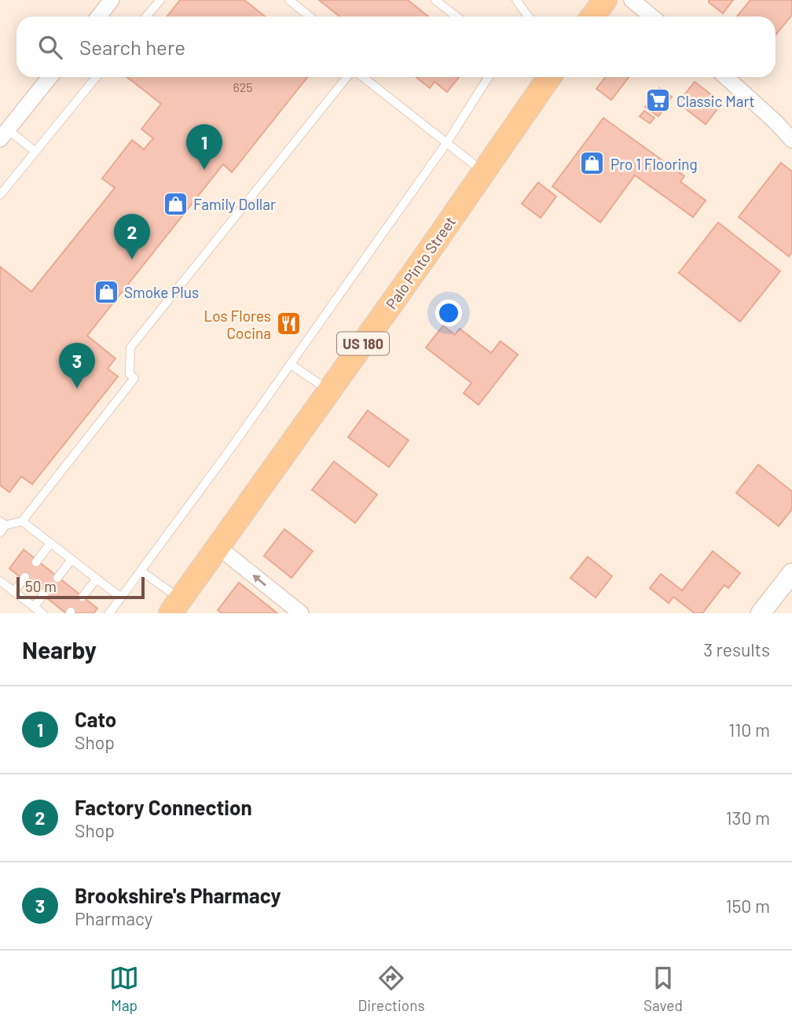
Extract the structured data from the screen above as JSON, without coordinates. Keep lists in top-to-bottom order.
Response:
{
  "streets": {
    "main road": ["Palo Pinto Street", "US 180"]
  },
  "places": {
    "supermarket": ["Classic Mart"],
    "shop": ["Pro 1 Flooring", "Family Dollar", "Smoke Plus"],
    "restaurant": ["Los Flores Cocina"]
  },
  "house_numbers": ["625"],
  "scale_bar": "50 m",
  "page": {
    "search": "Search here",
    "pins": ["1", "2", "3"],
    "scale": "50 m",
    "heading": ["Nearby", "3 results"],
    "list": [
      {
        "mark": "1",
        "name": "Cato",
        "note": "Shop",
        "value": "110 m"
      },
      {
        "mark": "2",
        "name": "Factory Connection",
        "note": "Shop",
        "value": "130 m"
      },
      {
        "mark": "3",
        "name": "Brookshire's Pharmacy",
        "note": "Pharmacy",
        "value": "150 m"
      }
    ],
    "nav": ["Map", "Directions", "Saved"]
  }
}
